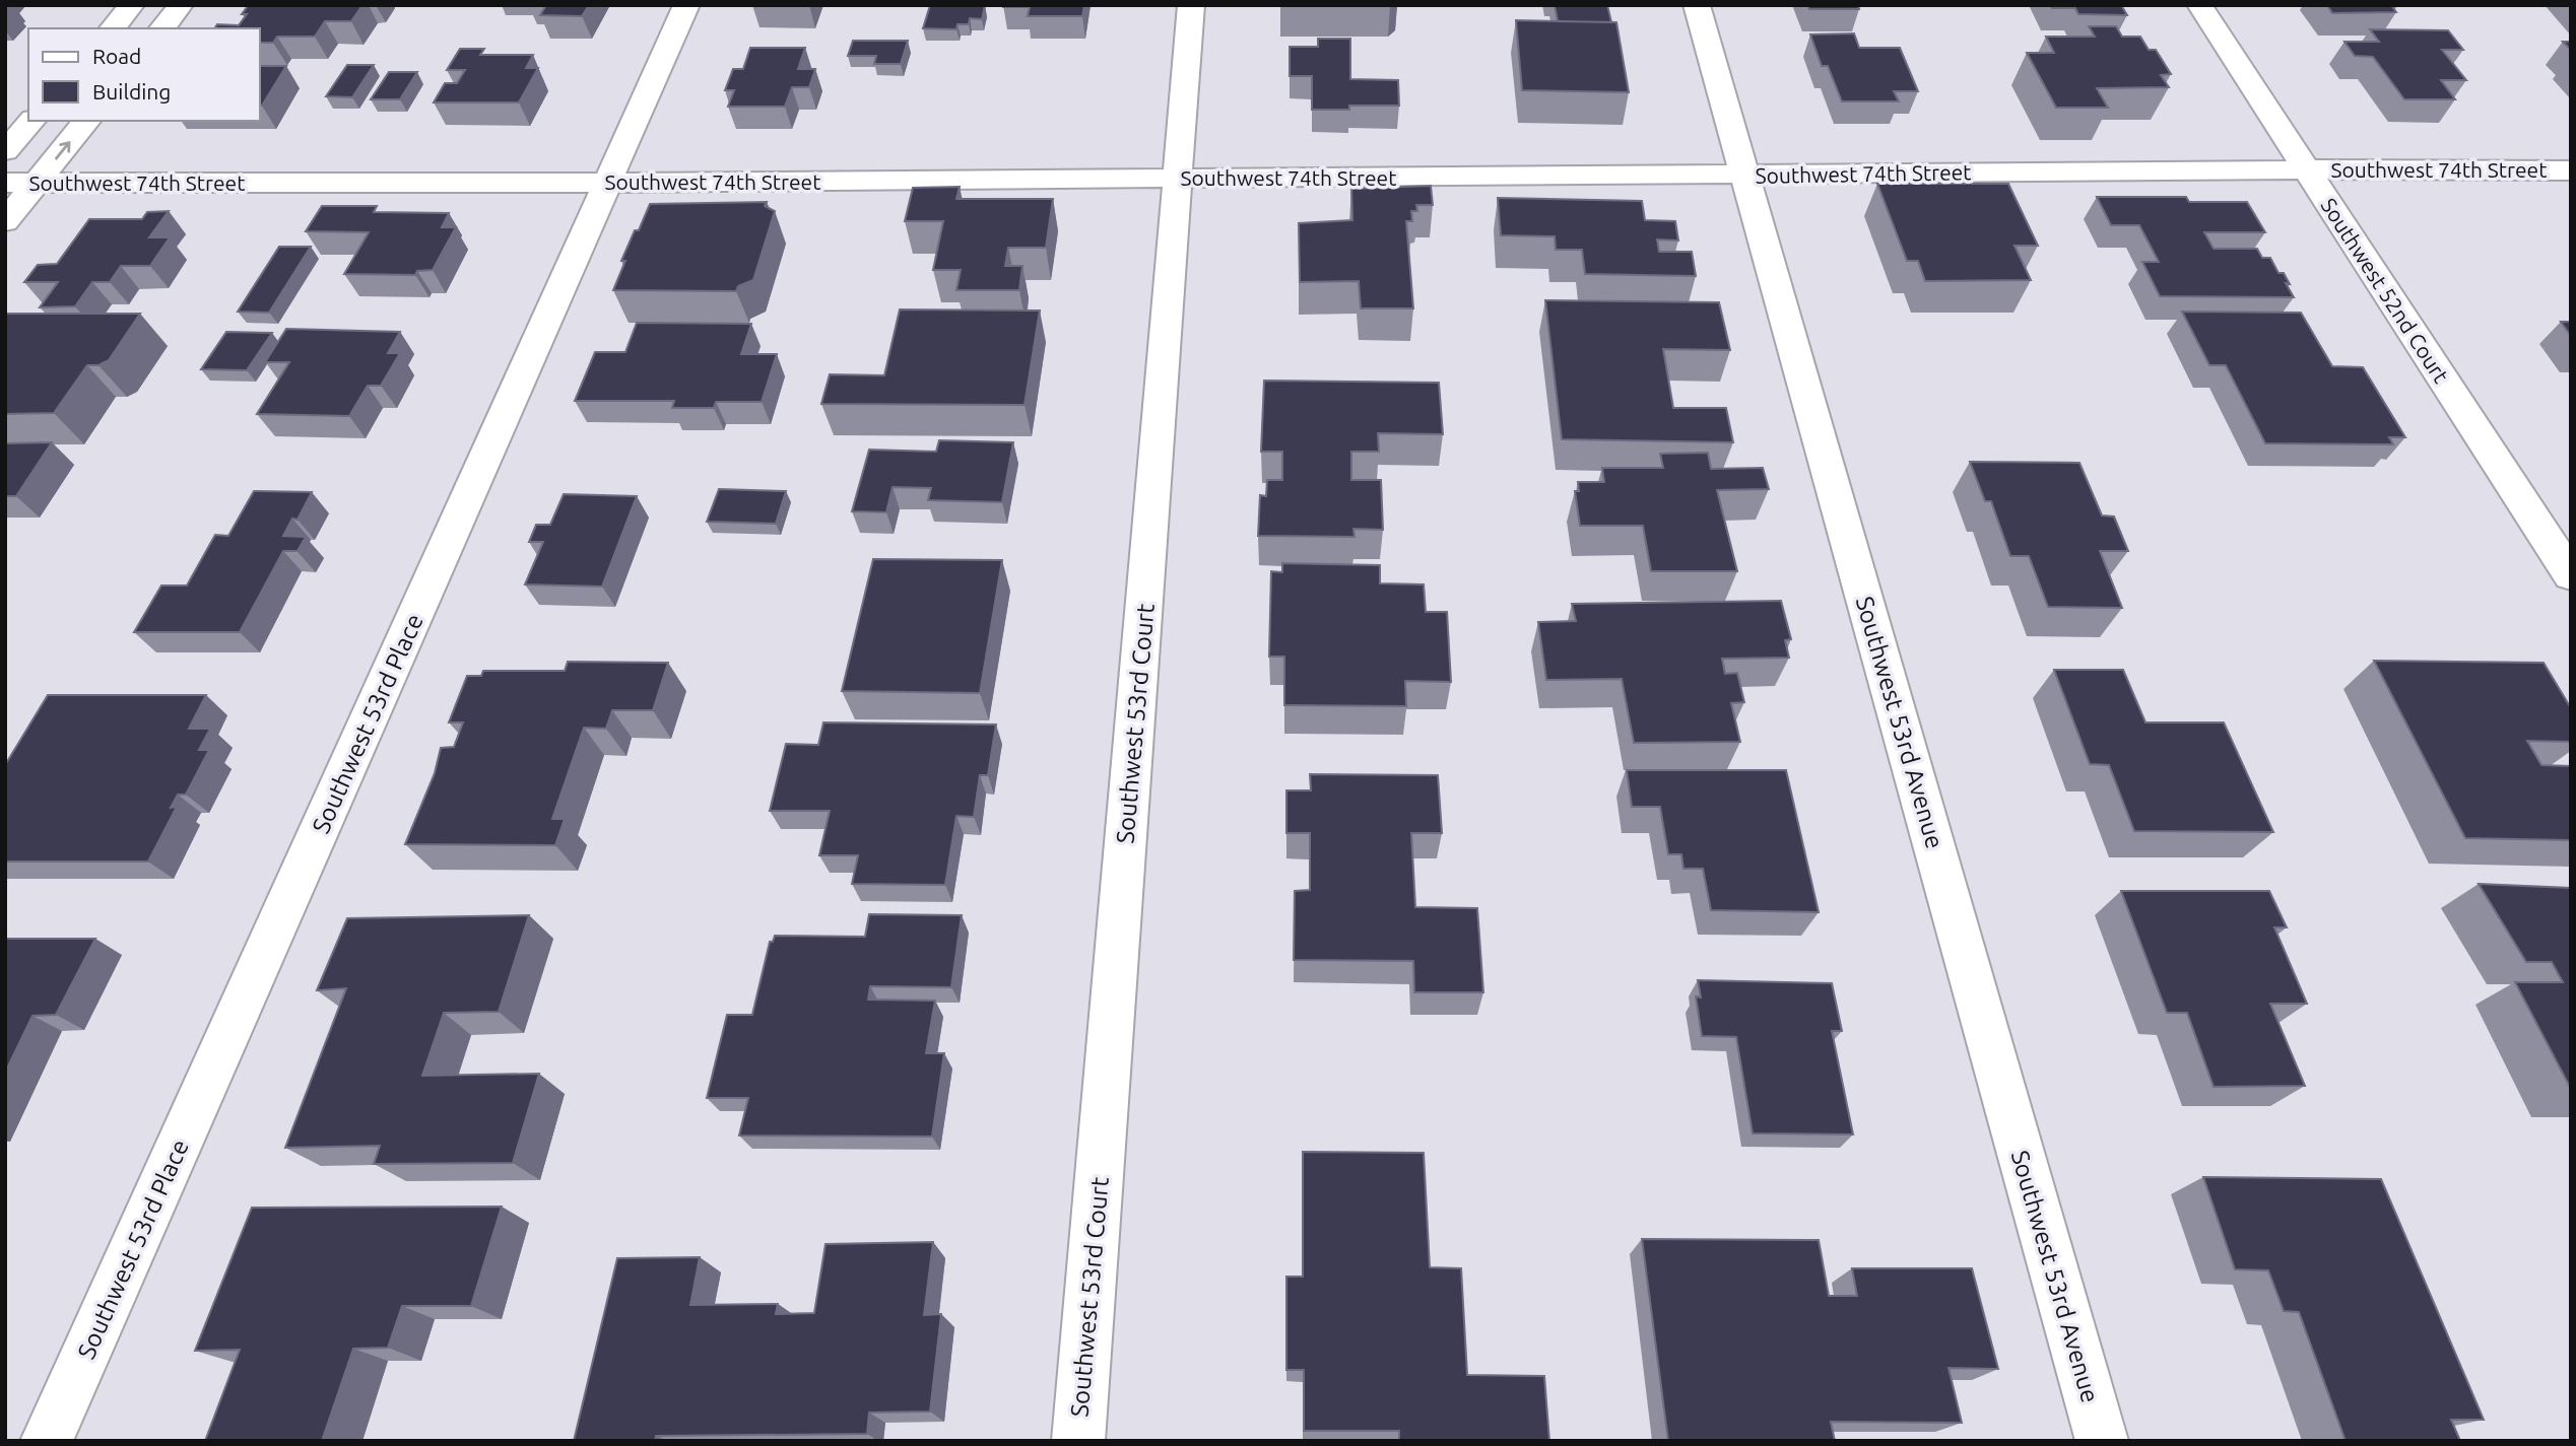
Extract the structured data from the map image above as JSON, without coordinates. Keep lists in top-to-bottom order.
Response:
{
  "streets": {
    "street": [
      "Southwest 74th Street",
      "Southwest 52nd Court",
      "Southwest 53rd Avenue",
      "Southwest 53rd Place",
      "Southwest 53rd Court"
    ]
  },
  "crossings": [
    ["Southwest 74th Street", "Southwest 52nd Court"],
    ["Southwest 74th Street", "Southwest 53rd Avenue"],
    ["Southwest 74th Street", "Southwest 53rd Place"],
    ["Southwest 74th Street", "Southwest 53rd Court"]
  ],
  "legend": ["Road", "Building"]
}
